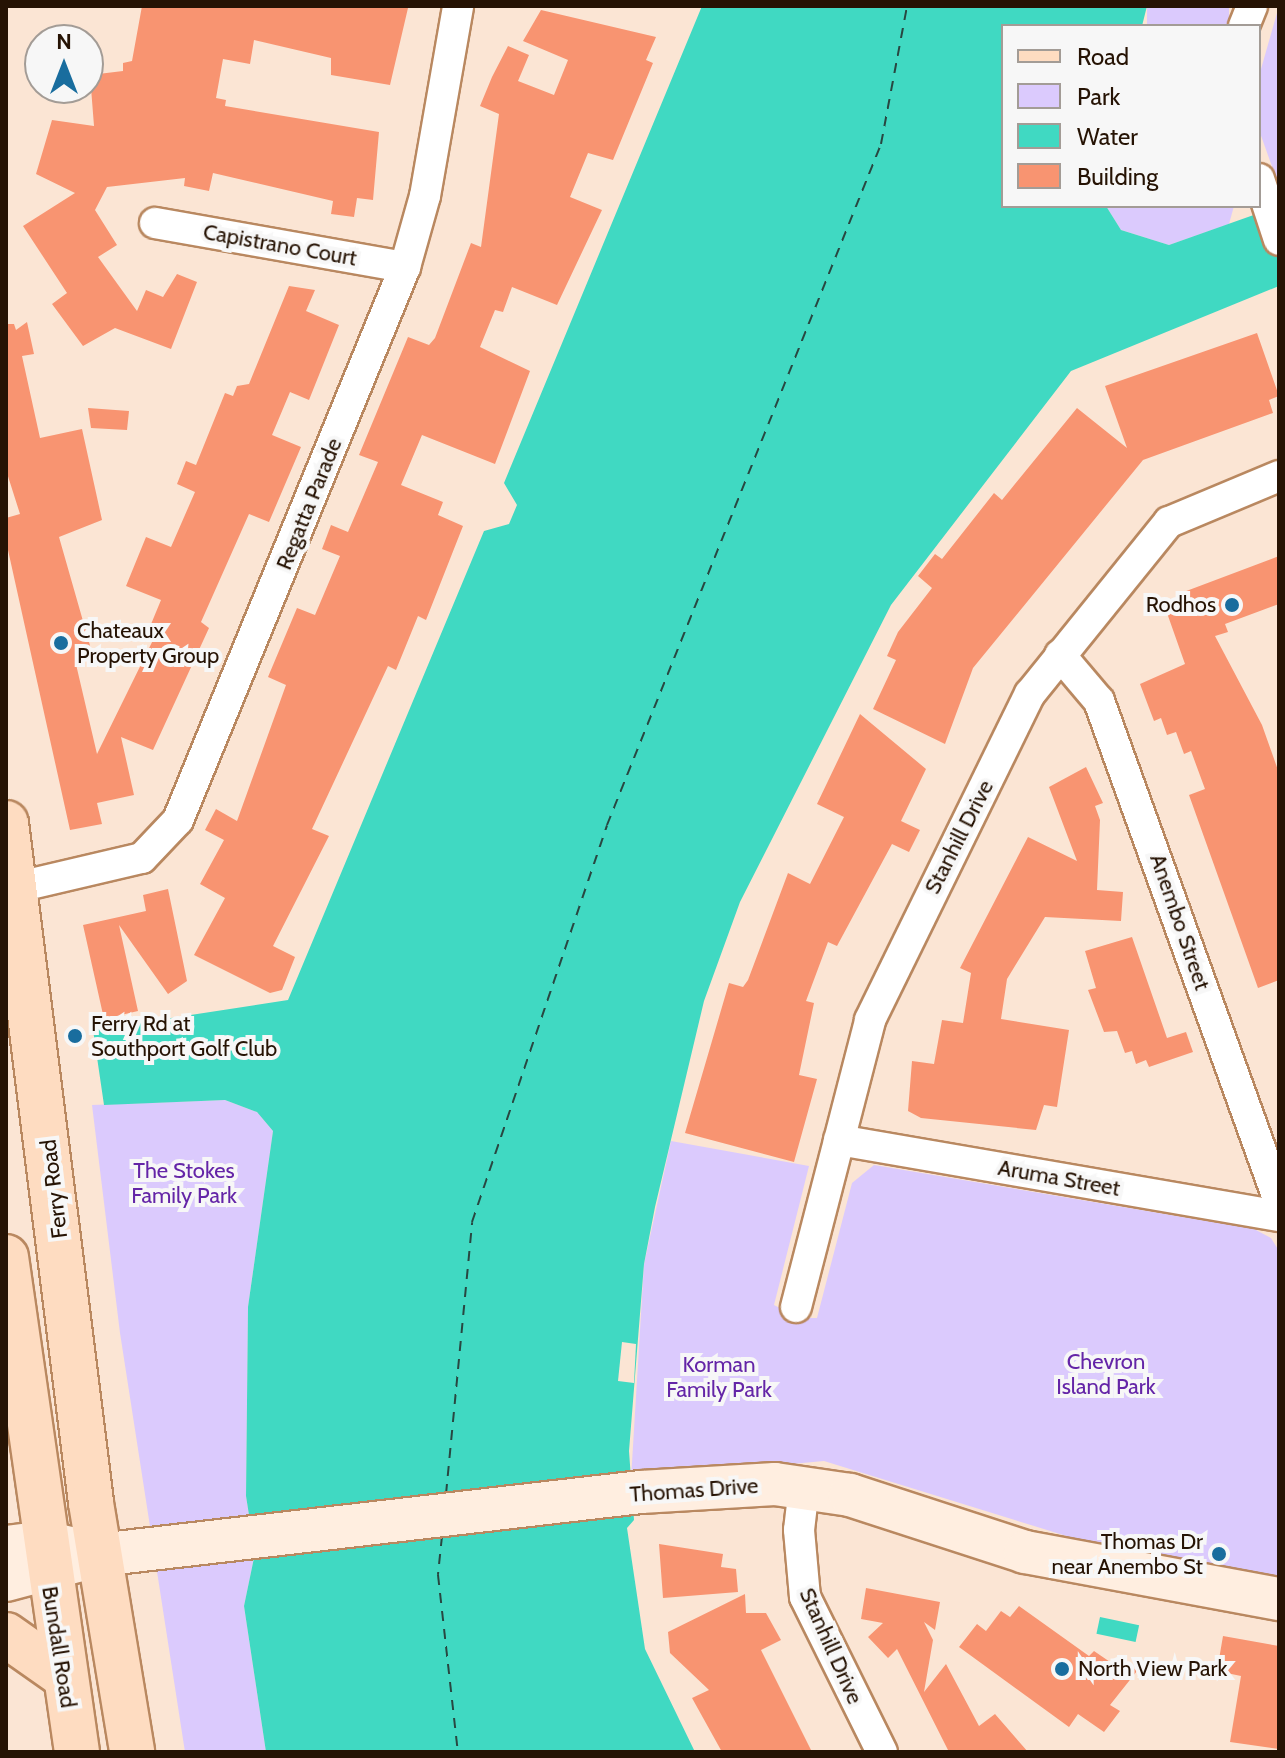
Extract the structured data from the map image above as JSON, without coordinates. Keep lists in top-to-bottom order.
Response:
{
  "streets": {
    "main road": ["Ferry Road", "Thomas Drive", "Bundall Road"],
    "street": [
      "Capistrano Court",
      "Regatta Parade",
      "Stanhill Drive",
      "Anembo Street",
      "Aruma Street"
    ]
  },
  "crossings": [
    ["Capistrano Court", "Regatta Parade"],
    ["Regatta Parade", "Ferry Road"],
    ["Stanhill Drive", "Anembo Street"],
    ["Stanhill Drive", "Aruma Street"],
    ["Stanhill Drive", "Thomas Drive"],
    ["Ferry Road", "Thomas Drive"],
    ["Thomas Drive", "Bundall Road"]
  ],
  "parks": ["The Stokes Family Park", "Chevron Island Park", "Korman Family Park"],
  "places": [
    "Rodhos",
    "Chateaux Property Group",
    "Ferry Rd at Southport Golf Club",
    "Thomas Dr near Anembo St",
    "North View Park"
  ],
  "legend": [
    "Road",
    "Park",
    "Water",
    "Building"
  ],
  "north": "top"
}
